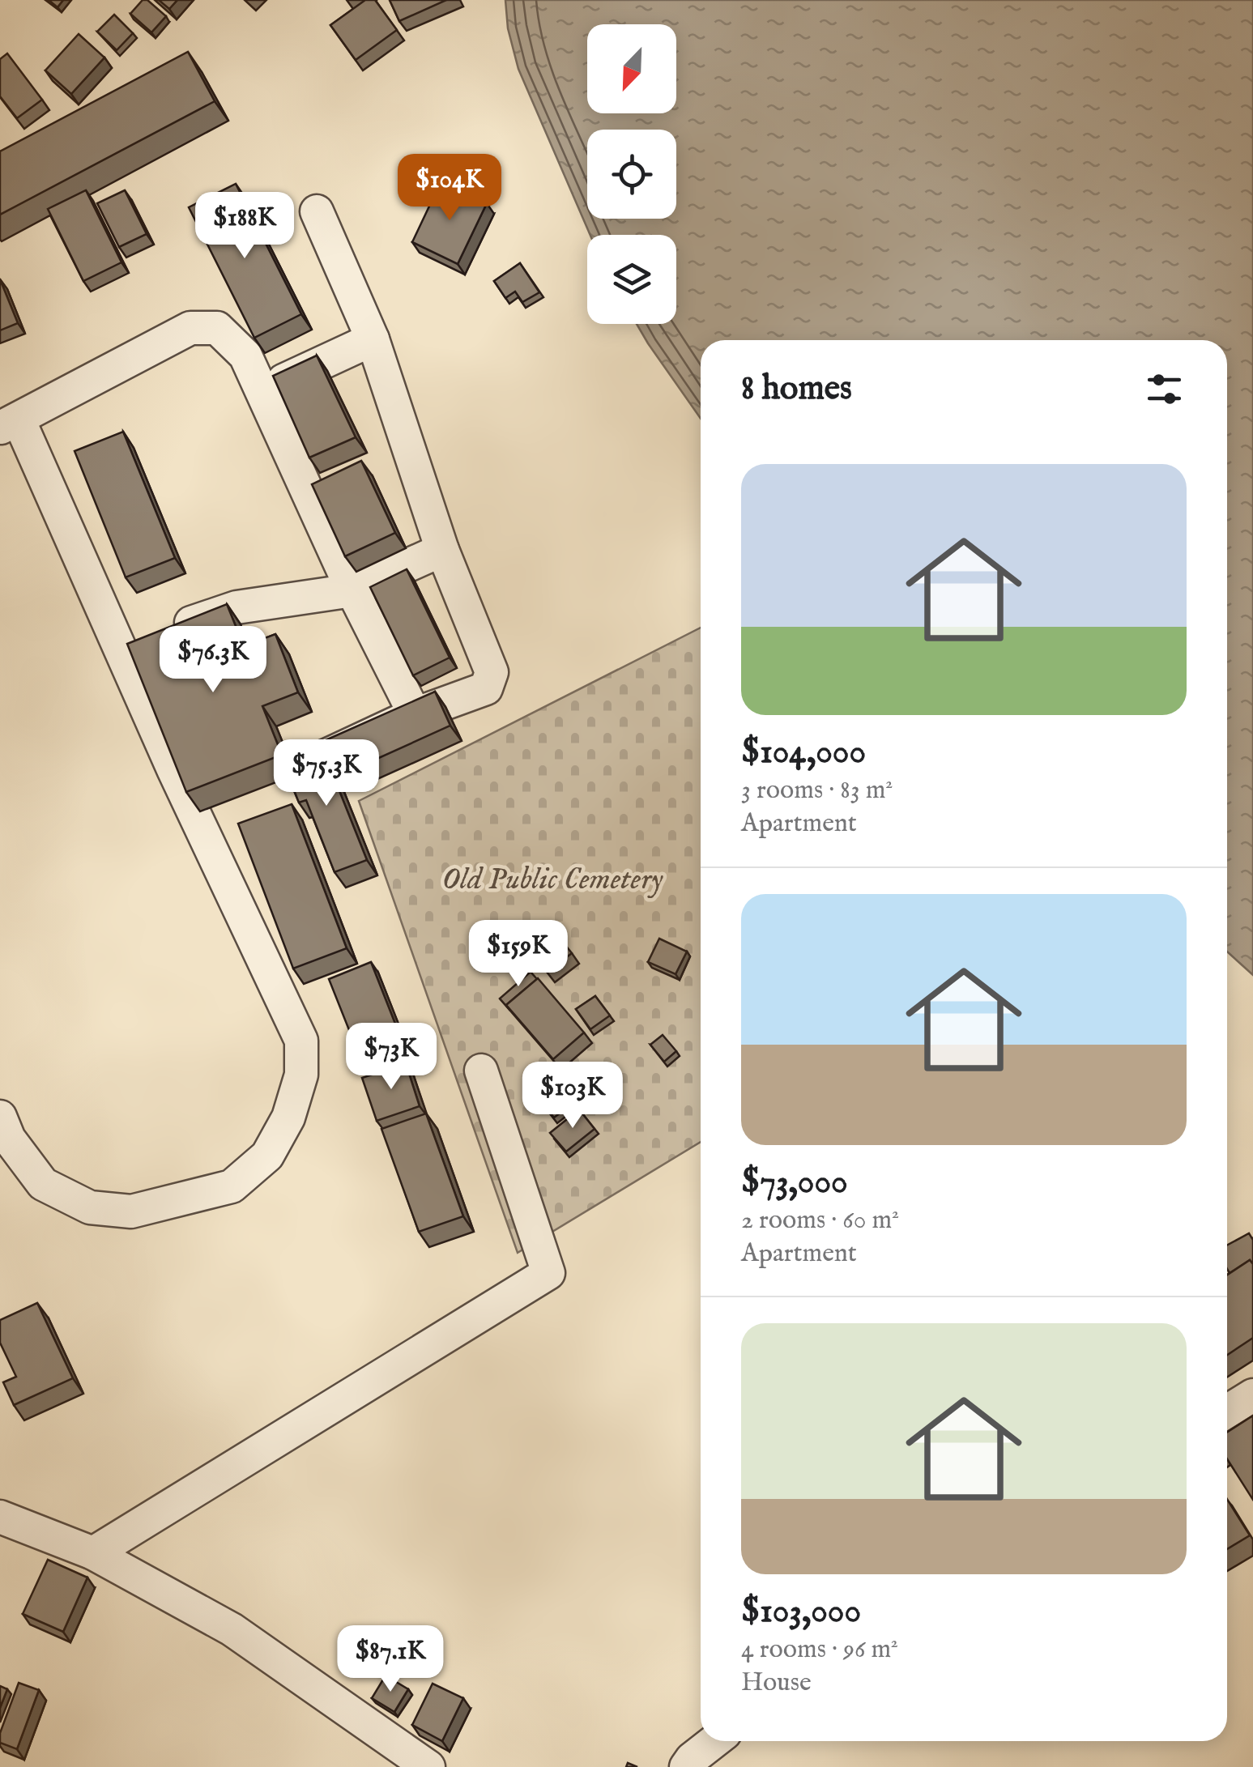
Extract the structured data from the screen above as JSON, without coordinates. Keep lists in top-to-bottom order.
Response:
{
  "parks": ["Old Public Cemetery"],
  "north": "bottom left",
  "page": {
    "price": [
      "$104K",
      "$188K",
      "$76.3K",
      "$75.3K",
      "$159K",
      "$73K",
      "$103K",
      "$87.1K"
    ],
    "heading": "8 homes",
    "list": [
      {
        "name": "$104,000",
        "note": "3 rooms · 83 m² · Apartment"
      },
      {
        "name": "$73,000",
        "note": "2 rooms · 60 m² · Apartment"
      },
      {
        "name": "$103,000",
        "note": "4 rooms · 96 m² · House"
      }
    ]
  }
}
